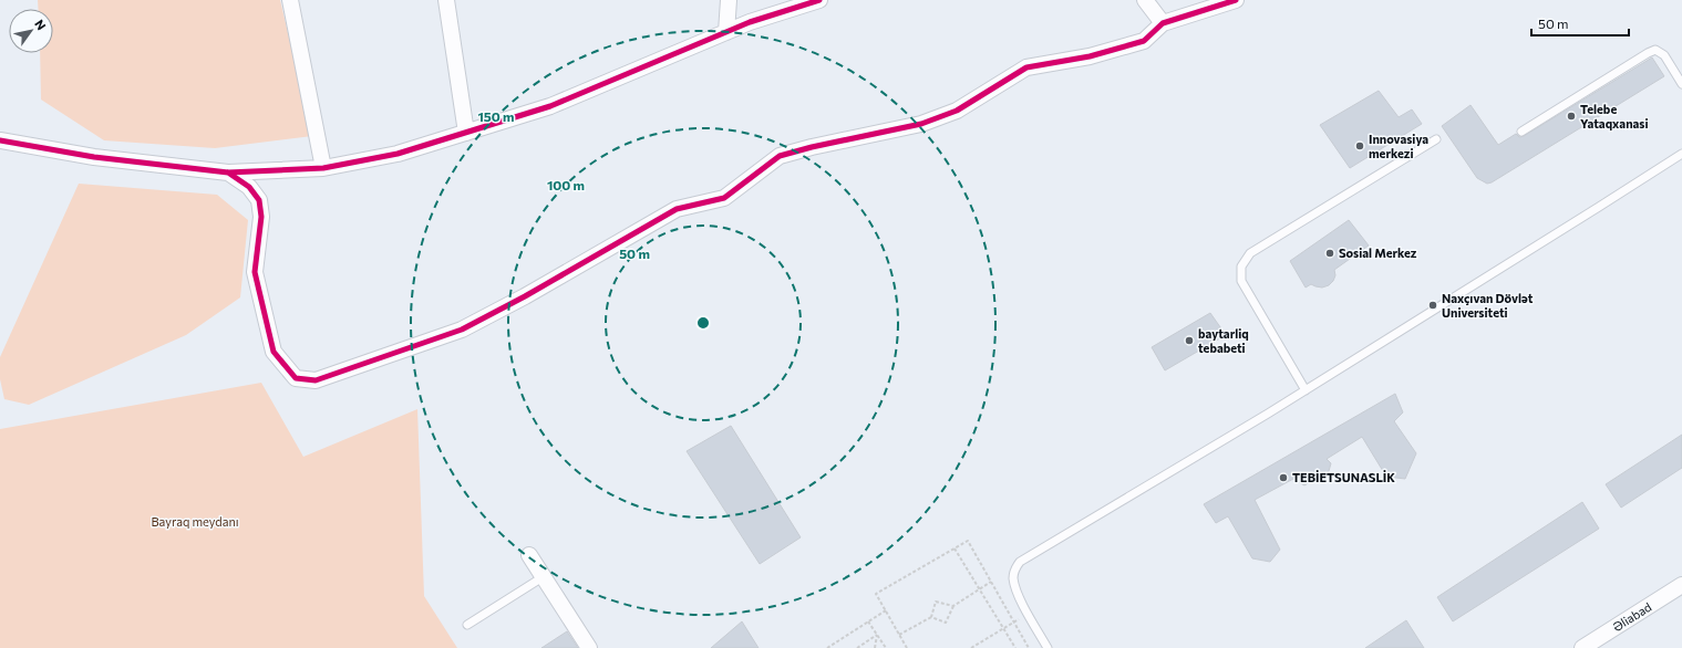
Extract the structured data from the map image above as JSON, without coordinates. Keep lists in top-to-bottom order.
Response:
{
  "streets": {
    "street": ["Əliabad"]
  },
  "parks": ["Bayraq meydanı"],
  "places": [
    "Telebe Yataqxanasi",
    "Innovasiya merkezi",
    "Sosial Merkez",
    "Naxçıvan Dövlət Universiteti",
    "baytarliq tebabeti",
    "TEBİETSUNASLİK"
  ],
  "scale_bar": "50 m",
  "north": "top right",
  "rings": ["150 m", "100 m", "50 m"]
}
